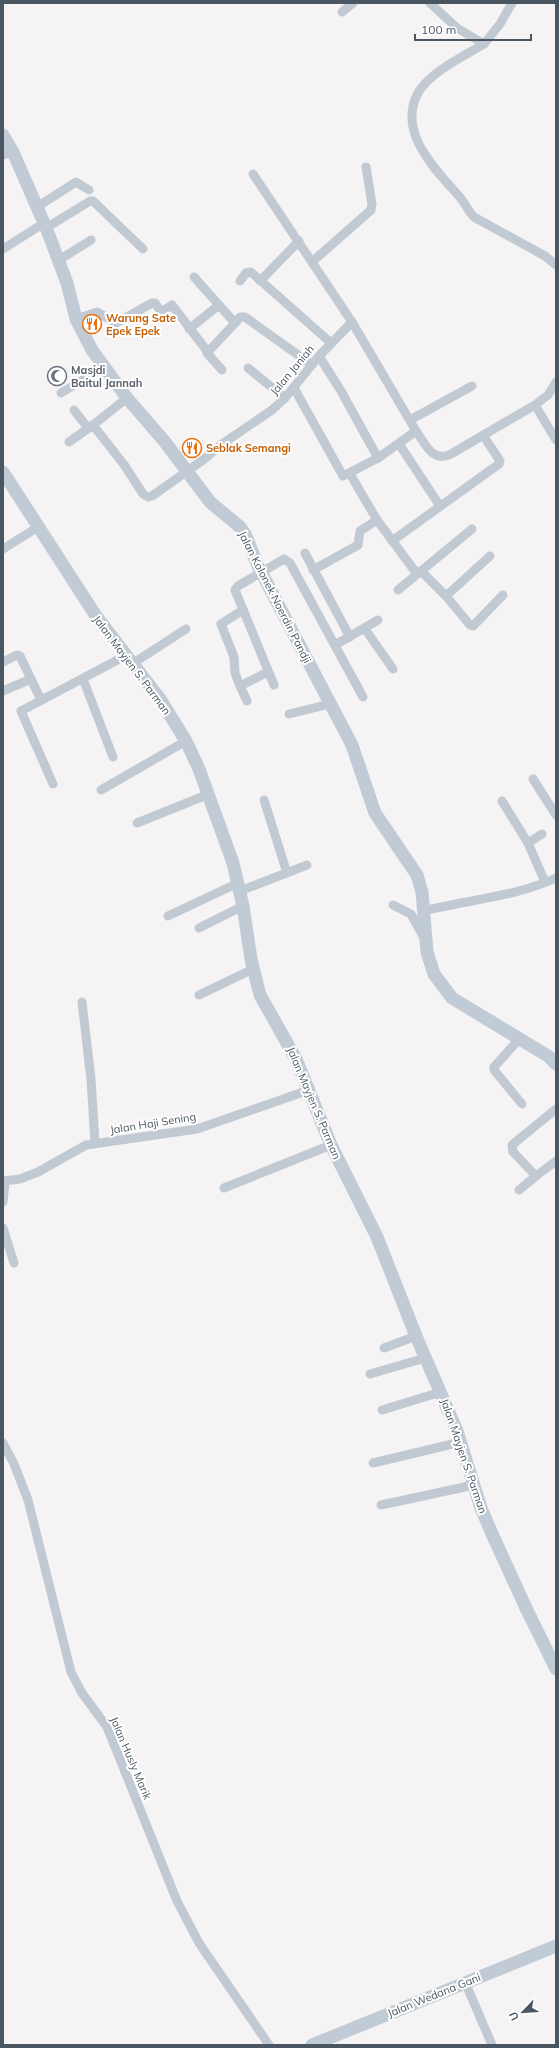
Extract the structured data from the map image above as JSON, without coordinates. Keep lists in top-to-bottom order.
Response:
{
  "streets": {
    "street": [
      "Jalan Janiah",
      "Jalan Kolonek Noerdin Pandji",
      "Jalan Mayjen S. Parman",
      "Jalan Haji Sening",
      "Jalan Husly Marik",
      "Jalan Wedana Gani"
    ]
  },
  "crossings": [
    ["Jalan Janiah", "Jalan Kolonek Noerdin Pandji"],
    ["Jalan Mayjen S. Parman", "Jalan Haji Sening"]
  ],
  "places": {
    "restaurant": ["Warung Sate Epek Epek", "Seblak Semangi"],
    "mosque": ["Masjdi Baitul Jannah"]
  },
  "scale_bar": "100 m",
  "north": "bottom left"
}
